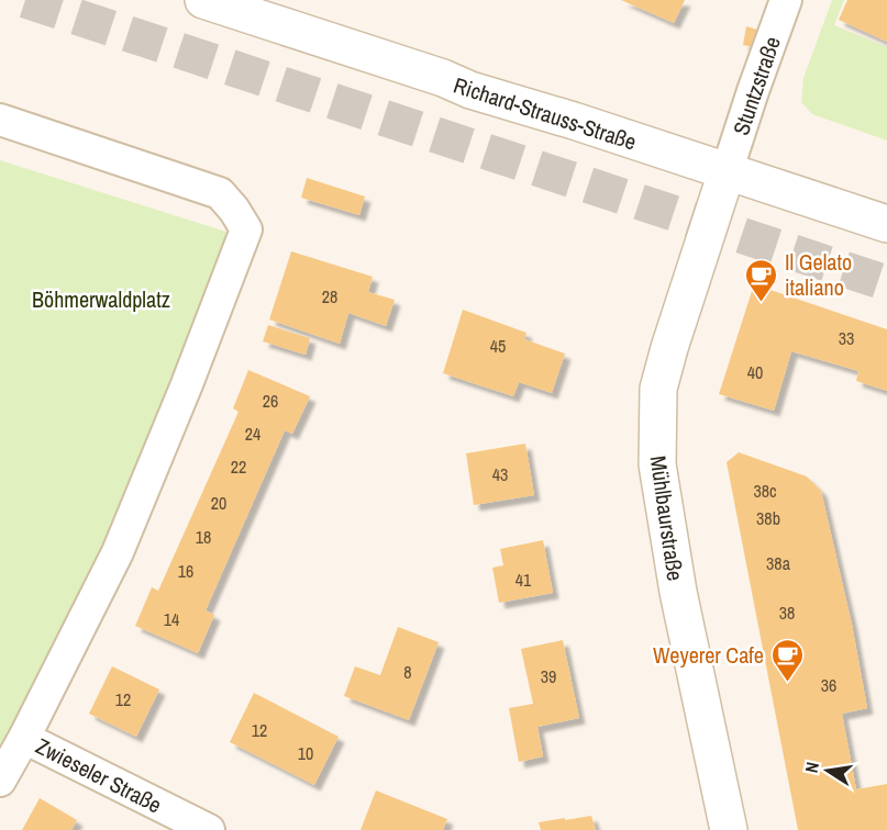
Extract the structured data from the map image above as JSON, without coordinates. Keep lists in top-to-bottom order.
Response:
{
  "streets": {
    "main road": ["Richard-Strauss-Straße", "Mühlbaurstraße"],
    "street": ["Stuntzstraße", "Zwieseler Straße"]
  },
  "crossings": [
    ["Stuntzstraße", "Richard-Strauss-Straße"],
    ["Stuntzstraße", "Mühlbaurstraße"],
    ["Richard-Strauss-Straße", "Mühlbaurstraße"]
  ],
  "parks": ["Böhmerwaldplatz"],
  "places": {
    "cafe": ["Il Gelato italiano", "Weyerer Cafe"]
  },
  "house_numbers": [
    "28",
    "33",
    "45",
    "40",
    "26",
    "24",
    "22",
    "43",
    "38c",
    "20",
    "38b",
    "18",
    "38a",
    "16",
    "41",
    "38",
    "14",
    "8",
    "39",
    "36",
    "12",
    "12",
    "10"
  ],
  "north": "left"
}
